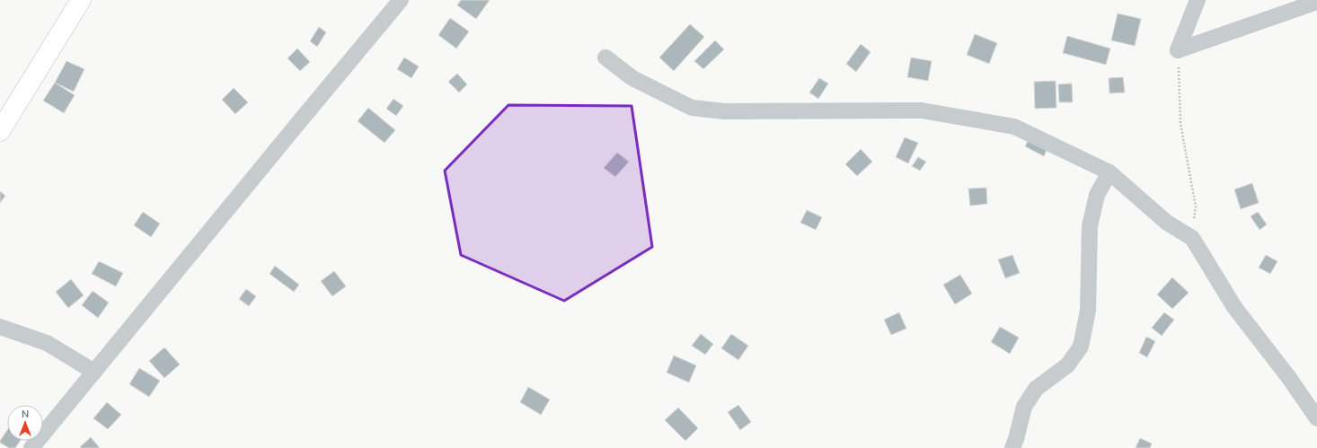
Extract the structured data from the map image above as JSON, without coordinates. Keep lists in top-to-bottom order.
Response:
{
  "north": "top"
}
